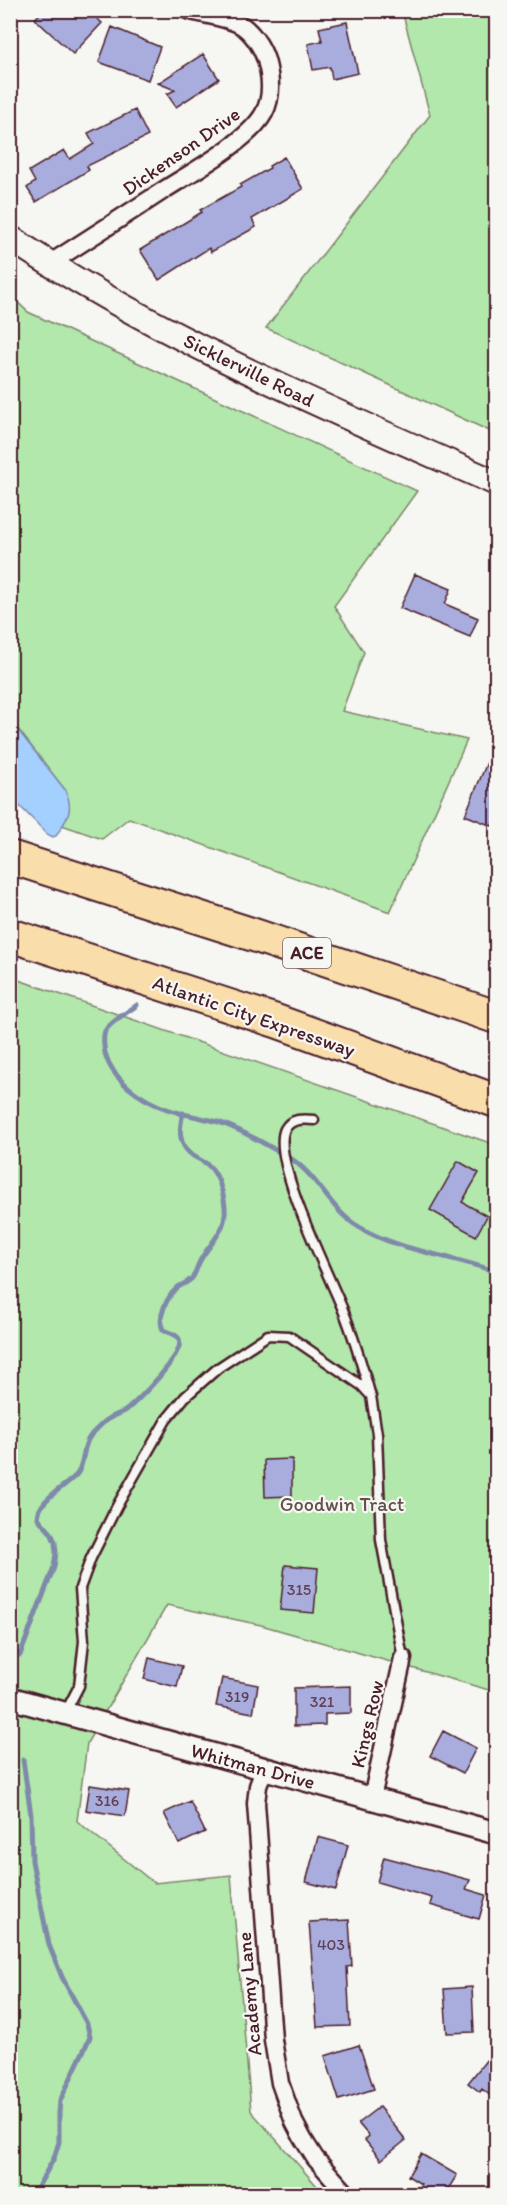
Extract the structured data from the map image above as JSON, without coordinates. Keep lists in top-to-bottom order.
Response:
{
  "streets": {
    "highway": ["ACE", "Atlantic City Expressway"],
    "main road": ["Sicklerville Road"],
    "street": [
      "Dickenson Drive",
      "Kings Row",
      "Whitman Drive",
      "Academy Lane"
    ]
  },
  "crossings": [
    ["Dickenson Drive", "Sicklerville Road"],
    ["Kings Row", "Whitman Drive"],
    ["Whitman Drive", "Academy Lane"]
  ],
  "parks": ["Goodwin Tract"],
  "house_numbers": [
    "315",
    "319",
    "321",
    "316",
    "403"
  ]
}
